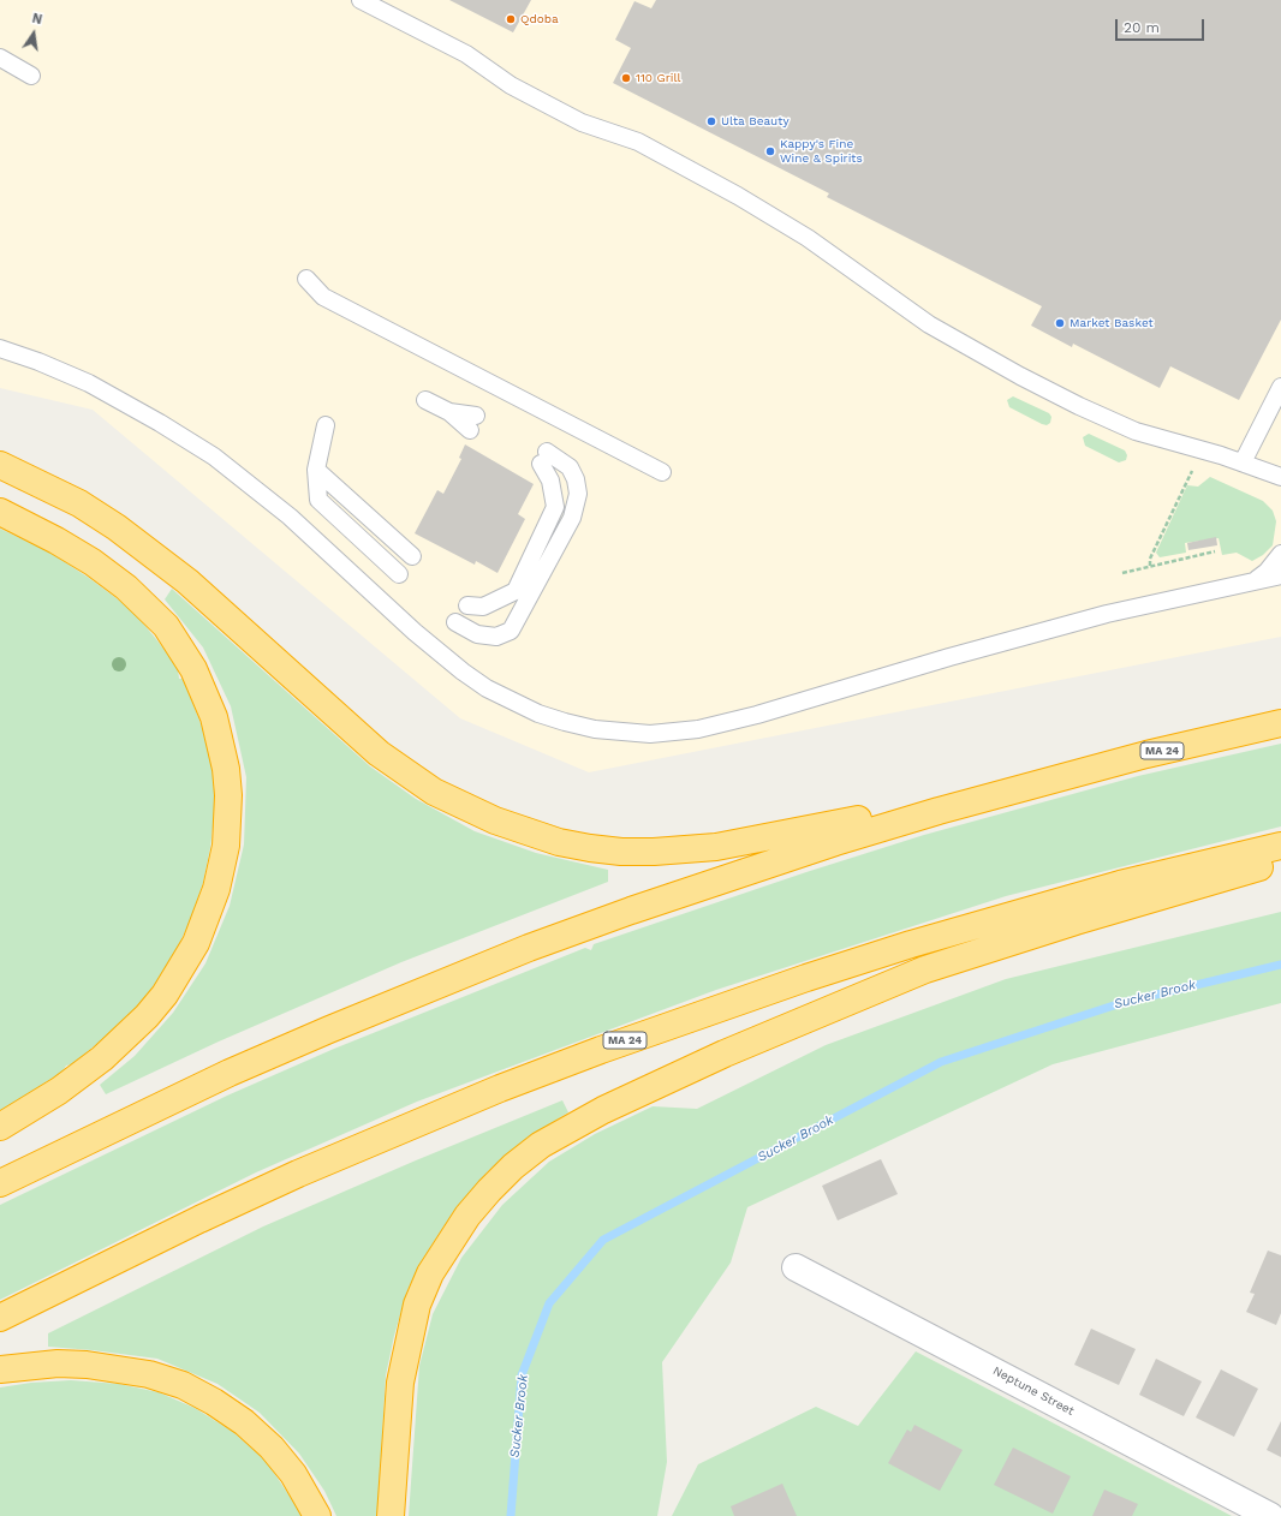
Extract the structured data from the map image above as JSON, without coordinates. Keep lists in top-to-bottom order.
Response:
{
  "streets": {
    "highway": ["MA 24"],
    "street": ["Neptune Street"]
  },
  "water": ["Sucker Brook"],
  "places": [
    "Qdoba",
    "110 Grill",
    "Ulta Beauty",
    "Kappy's Fine Wine & Spirits",
    "Market Basket"
  ],
  "scale_bar": "20 m",
  "north": "top"
}
